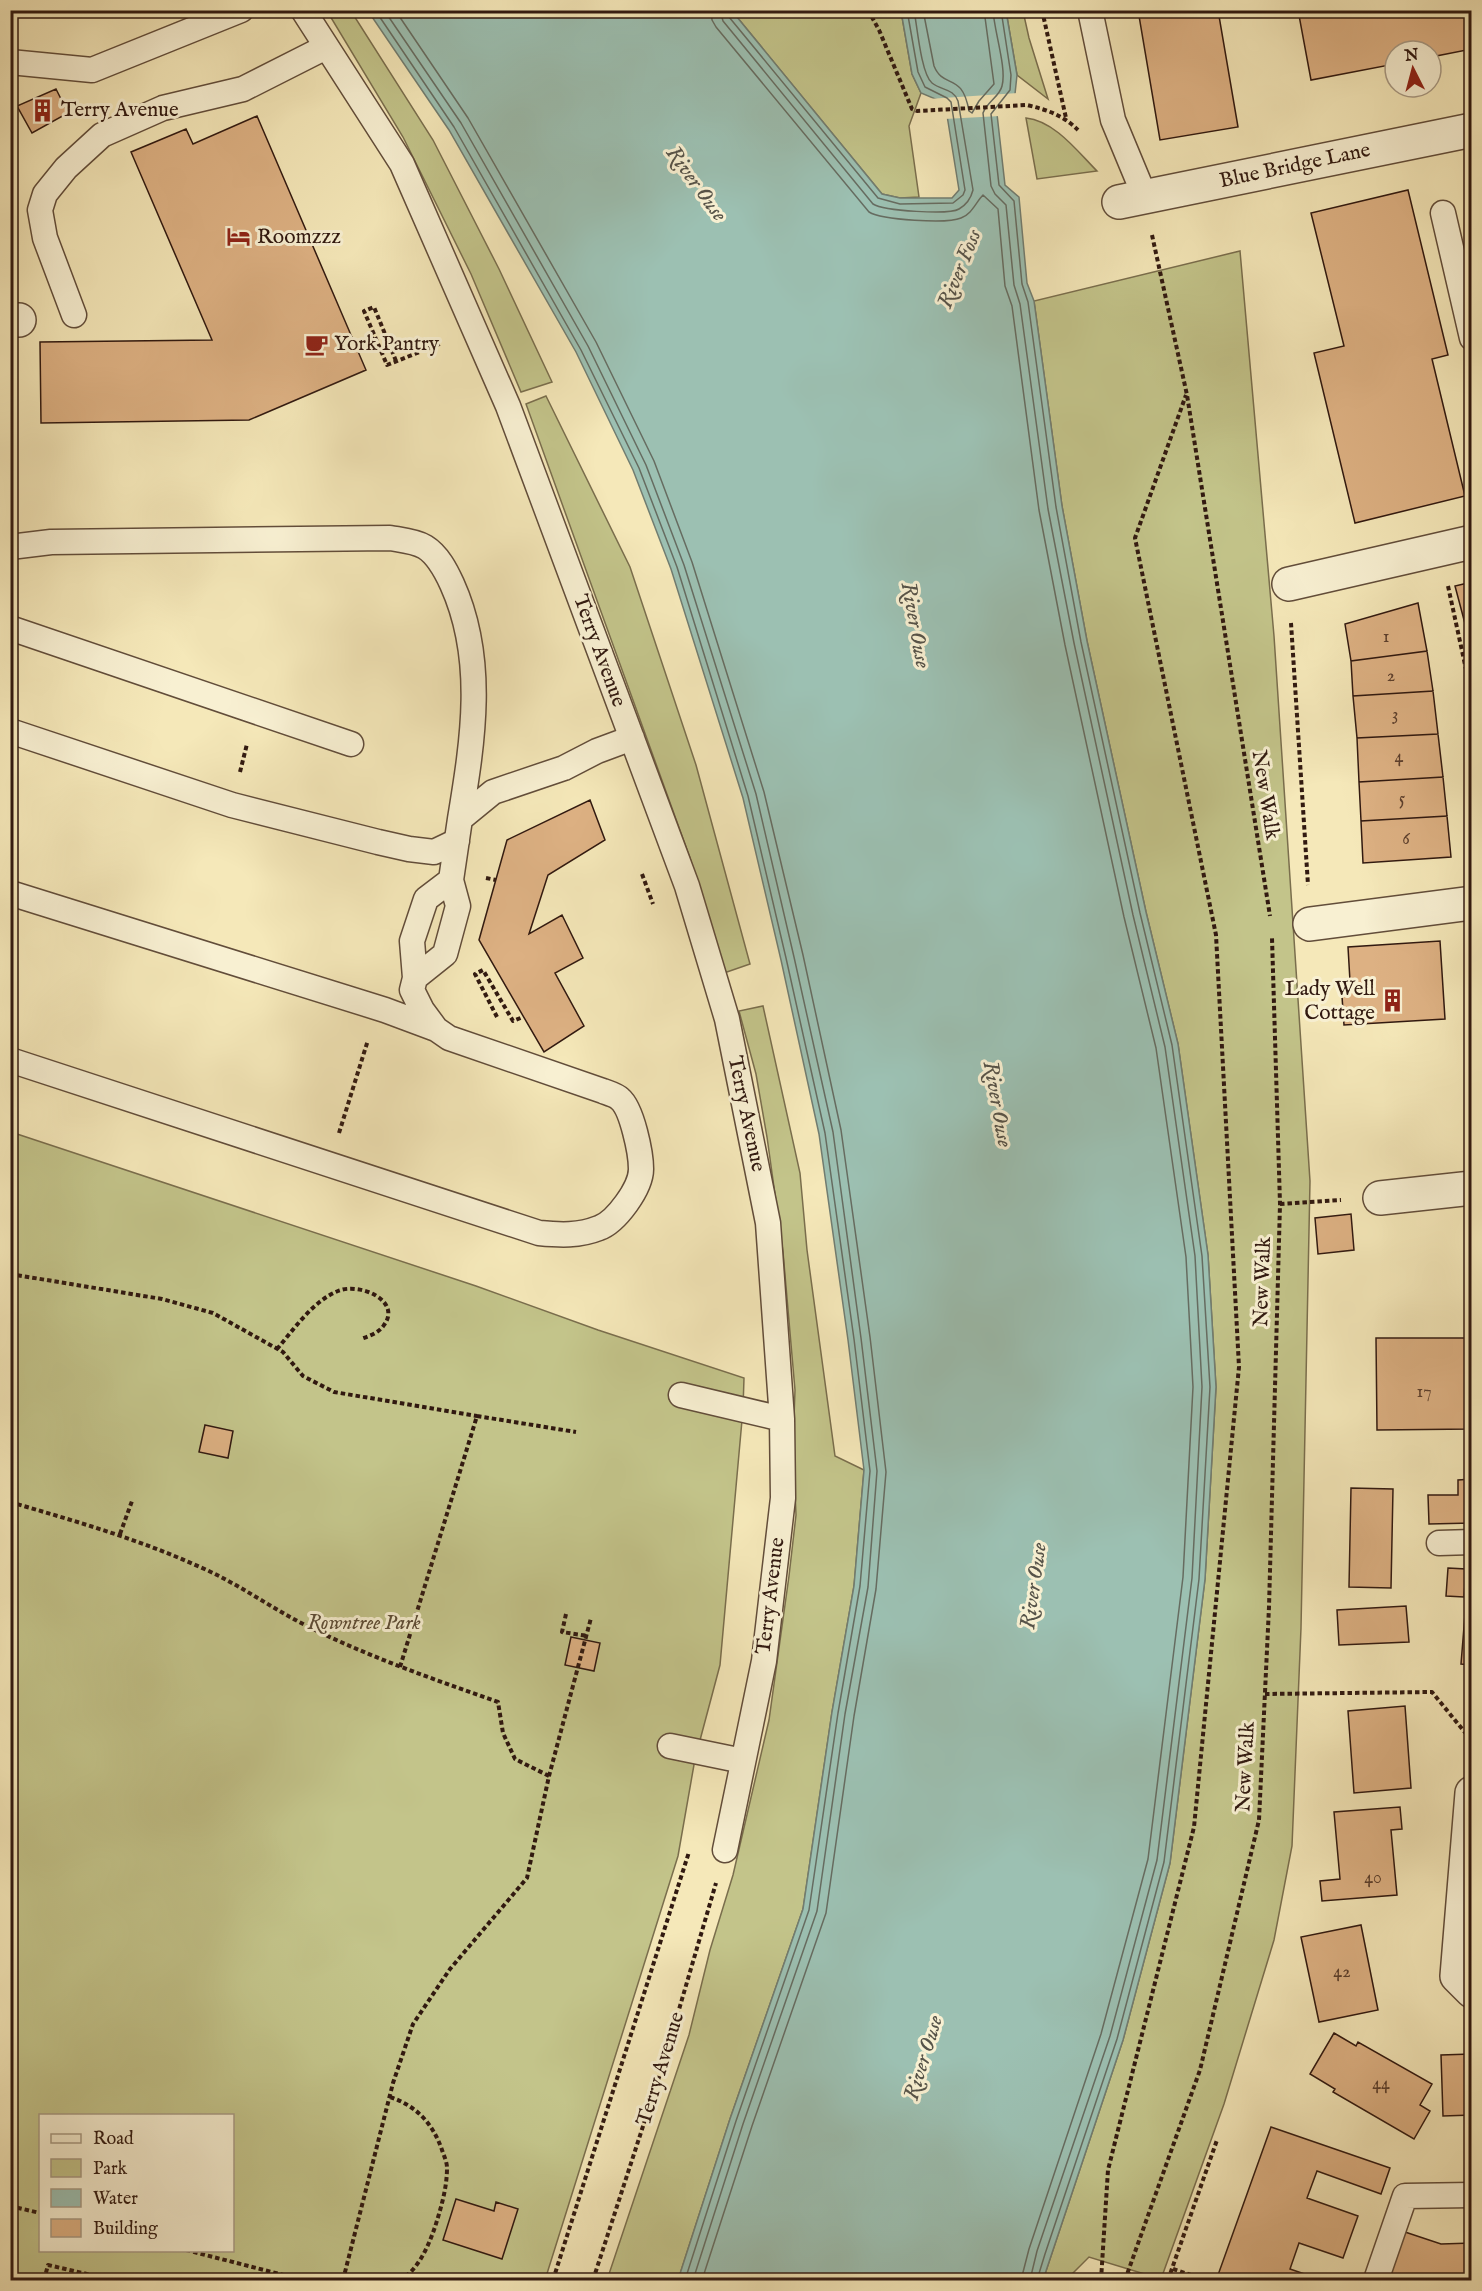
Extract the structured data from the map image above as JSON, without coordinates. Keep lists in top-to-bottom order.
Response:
{
  "streets": {
    "street": ["Blue Bridge Lane"],
    "lane": ["Terry Avenue"],
    "path": ["New Walk"]
  },
  "water": ["River Ouse", "River Foss"],
  "parks": ["Rowntree Park"],
  "places": {
    "building": ["Terry Avenue", "Lady Well Cottage"],
    "hotel": ["Roomzzz"],
    "cafe": ["York Pantry"]
  },
  "house_numbers": [
    "1",
    "2",
    "3",
    "4",
    "5",
    "6",
    "17",
    "40",
    "42",
    "44"
  ],
  "legend": [
    "Road",
    "Park",
    "Water",
    "Building"
  ],
  "north": "top"
}
